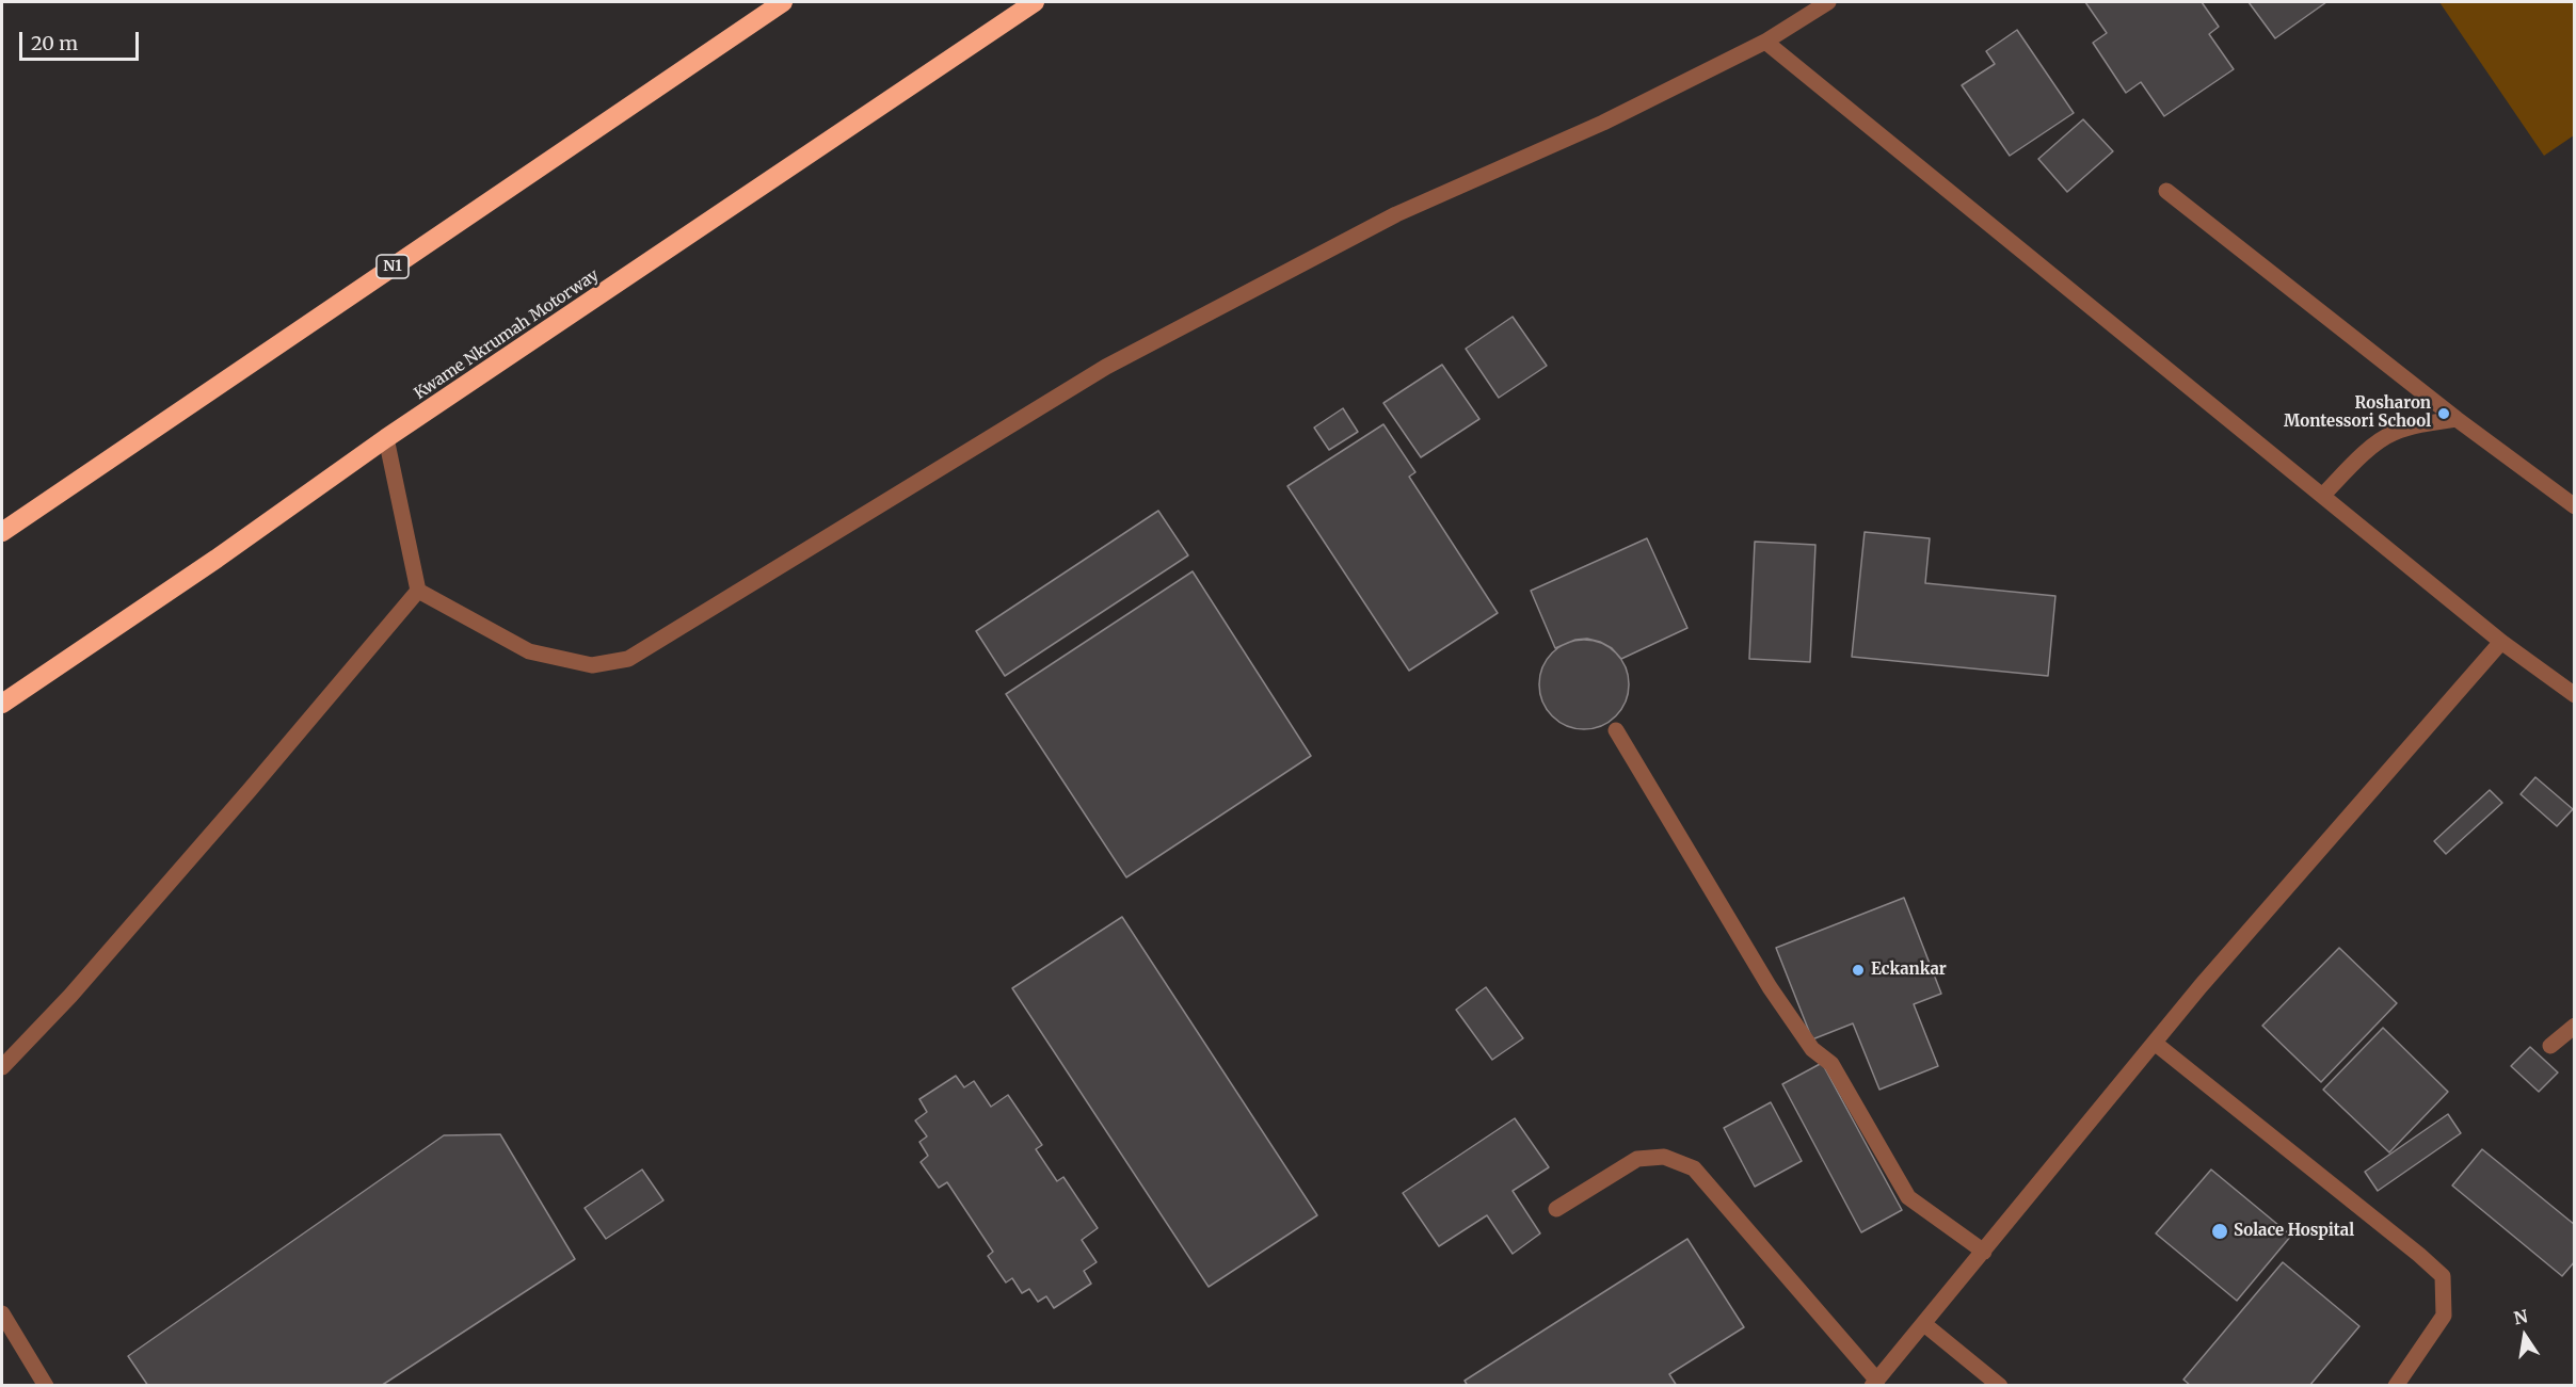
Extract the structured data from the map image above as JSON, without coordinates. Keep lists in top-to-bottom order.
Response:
{
  "streets": {
    "highway": ["N1", "Kwame Nkrumah Motorway"]
  },
  "places": ["Rosharon Montessori School", "Eckankar", "Solace Hospital"],
  "scale_bar": "20 m",
  "north": "top"
}
